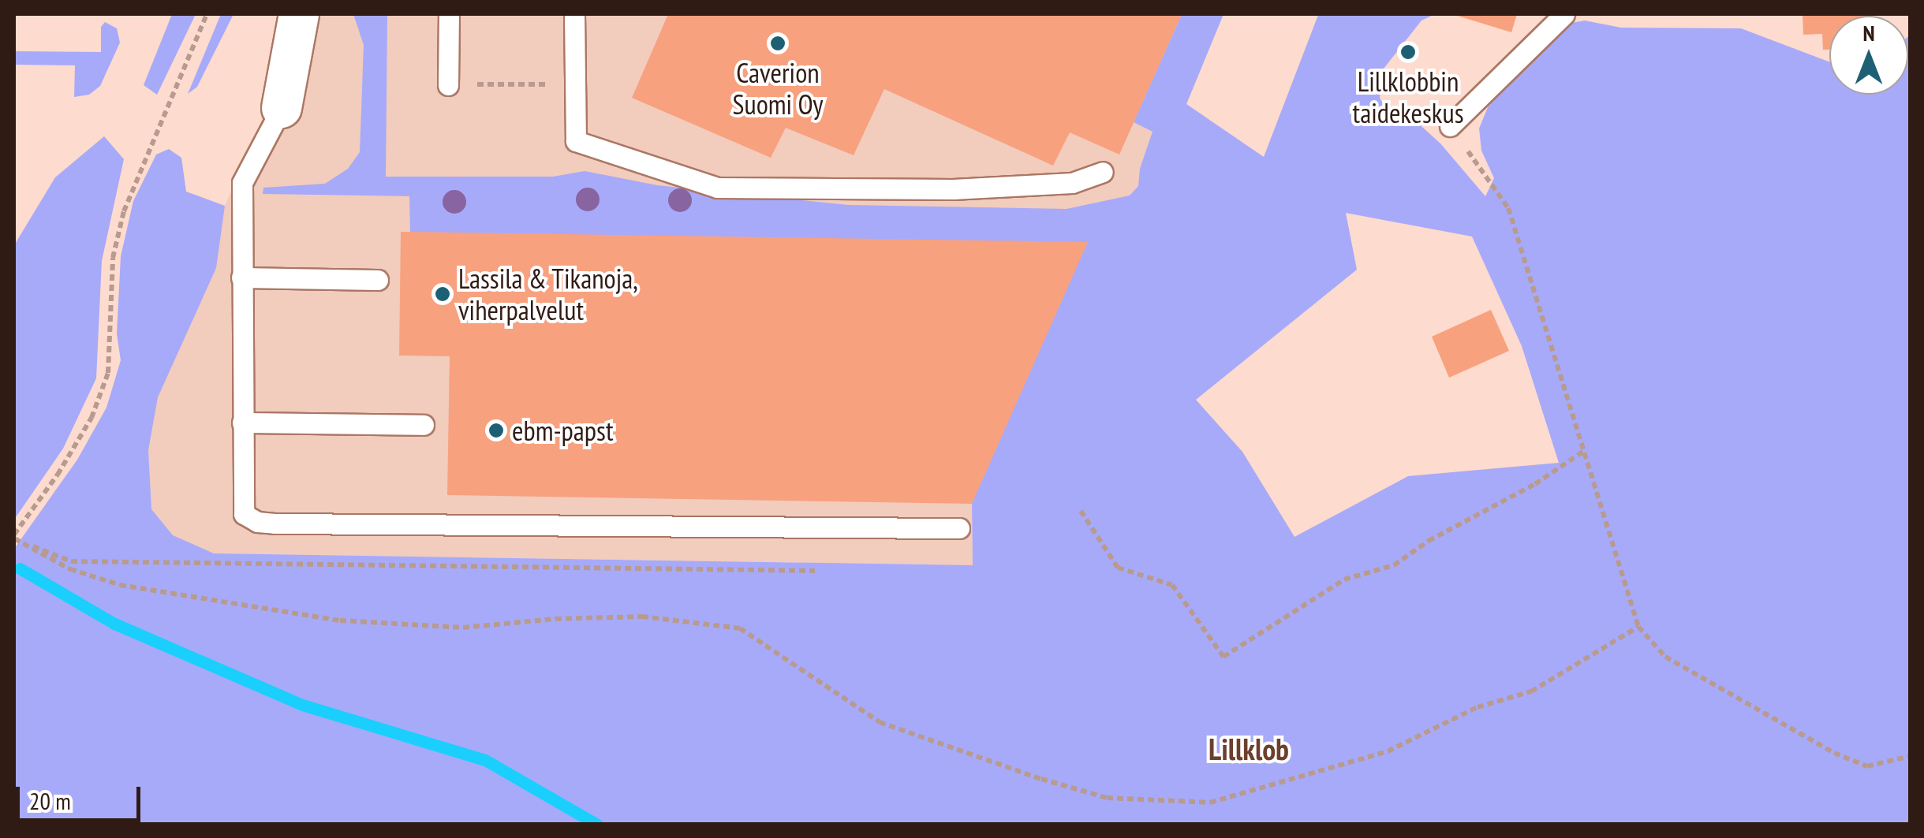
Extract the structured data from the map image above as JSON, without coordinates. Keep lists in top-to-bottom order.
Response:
{
  "districts": ["Lillklob"],
  "places": [
    "Caverion Suomi Oy",
    "Lillklobbin taidekeskus",
    "Lassila & Tikanoja, viherpalvelut",
    "ebm-papst"
  ],
  "scale_bar": "20 m",
  "north": "top"
}
